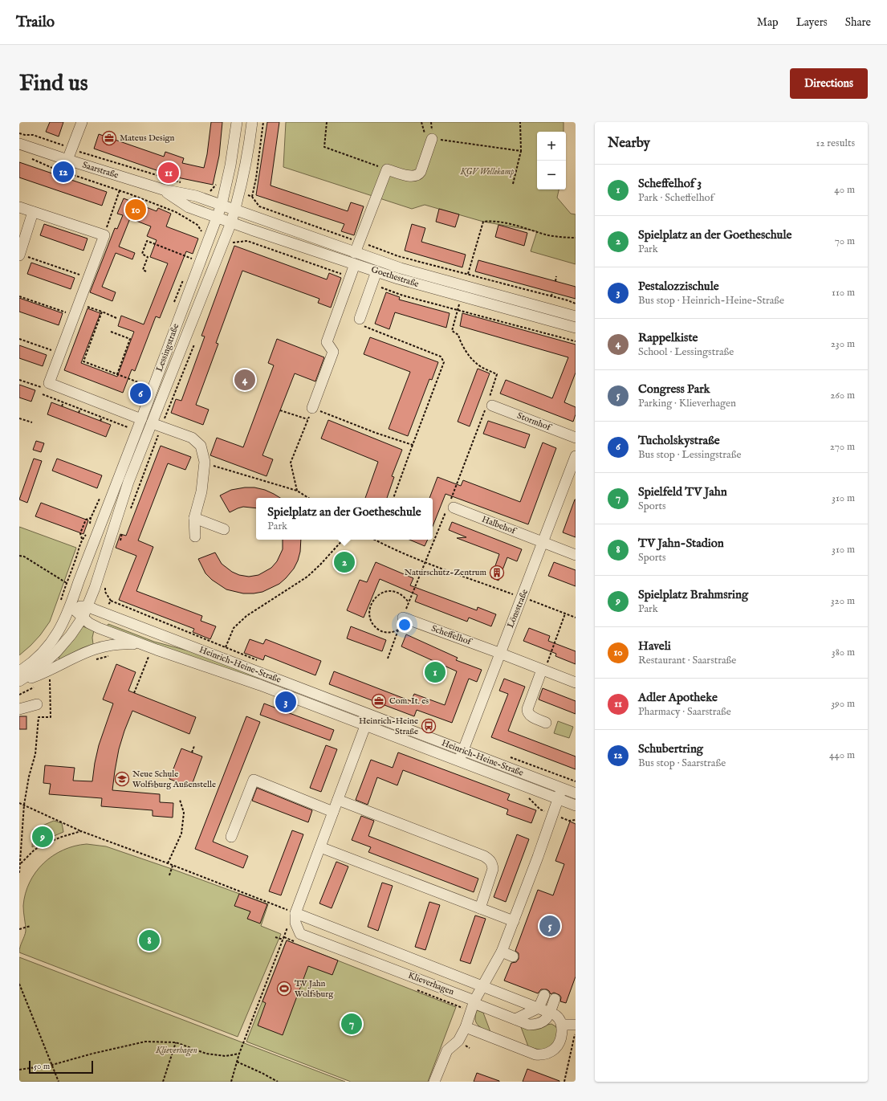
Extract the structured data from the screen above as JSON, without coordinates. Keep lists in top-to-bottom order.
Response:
{
  "streets": {
    "street": [
      "Saarstraße",
      "Goethestraße",
      "Lessingstraße",
      "Stormhof",
      "Halbehof",
      "Lönsstraße",
      "Scheffelhof",
      "Heinrich-Heine-Straße",
      "Klieverhagen"
    ]
  },
  "crossings": [
    ["Saarstraße", "Goethestraße"],
    ["Saarstraße", "Lessingstraße"],
    ["Goethestraße", "Lessingstraße"],
    ["Lessingstraße", "Heinrich-Heine-Straße"],
    ["Halbehof", "Lönsstraße"],
    ["Lönsstraße", "Scheffelhof"],
    ["Lönsstraße", "Heinrich-Heine-Straße"]
  ],
  "parks": ["KGV Wellekamp", "Klieverhagen"],
  "places": {
    "office": ["Mateus Design", "Com. It. es"],
    "building": ["Naturschutz-Zentrum"],
    "bus stop": ["Heinrich-Heine Straße"],
    "school or university": ["Neue Schule Wolfsburg Außenstelle"],
    "sports": ["TV Jahn Wolfsburg"]
  },
  "scale_bar": "50 m",
  "page": {
    "header": "Trailo",
    "nav": ["Map", "Layers", "Share"],
    "buttons": "Directions",
    "title": "Find us",
    "heading": ["Nearby", "12 results"],
    "map_buttons": ["+", "−"],
    "pins": [
      "12",
      "11",
      "10",
      "4",
      "6",
      "2",
      "1",
      "3",
      "9",
      "5",
      "8",
      "7"
    ],
    "list": [
      {
        "mark": "1",
        "name": "Scheffelhof 3",
        "note": "Park · Scheffelhof",
        "value": "40 m"
      },
      {
        "mark": "2",
        "name": "Spielplatz an der Goetheschule",
        "note": "Park",
        "value": "70 m"
      },
      {
        "mark": "3",
        "name": "Pestalozzischule",
        "note": "Bus stop · Heinrich-Heine-Straße",
        "value": "110 m"
      },
      {
        "mark": "4",
        "name": "Rappelkiste",
        "note": "School · Lessingstraße",
        "value": "230 m"
      },
      {
        "mark": "5",
        "name": "Congress Park",
        "note": "Parking · Klieverhagen",
        "value": "260 m"
      },
      {
        "mark": "6",
        "name": "Tucholskystraße",
        "note": "Bus stop · Lessingstraße",
        "value": "270 m"
      },
      {
        "mark": "7",
        "name": "Spielfeld TV Jahn",
        "note": "Sports",
        "value": "310 m"
      },
      {
        "mark": "8",
        "name": "TV Jahn-Stadion",
        "note": "Sports",
        "value": "310 m"
      },
      {
        "mark": "9",
        "name": "Spielplatz Brahmsring",
        "note": "Park",
        "value": "320 m"
      },
      {
        "mark": "10",
        "name": "Haveli",
        "note": "Restaurant · Saarstraße",
        "value": "380 m"
      },
      {
        "mark": "11",
        "name": "Adler Apotheke",
        "note": "Pharmacy · Saarstraße",
        "value": "390 m"
      },
      {
        "mark": "12",
        "name": "Schubertring",
        "note": "Bus stop · Saarstraße",
        "value": "440 m"
      }
    ],
    "popup": ["Spielplatz an der Goetheschule", "Park"],
    "scale": "50 m"
  }
}
